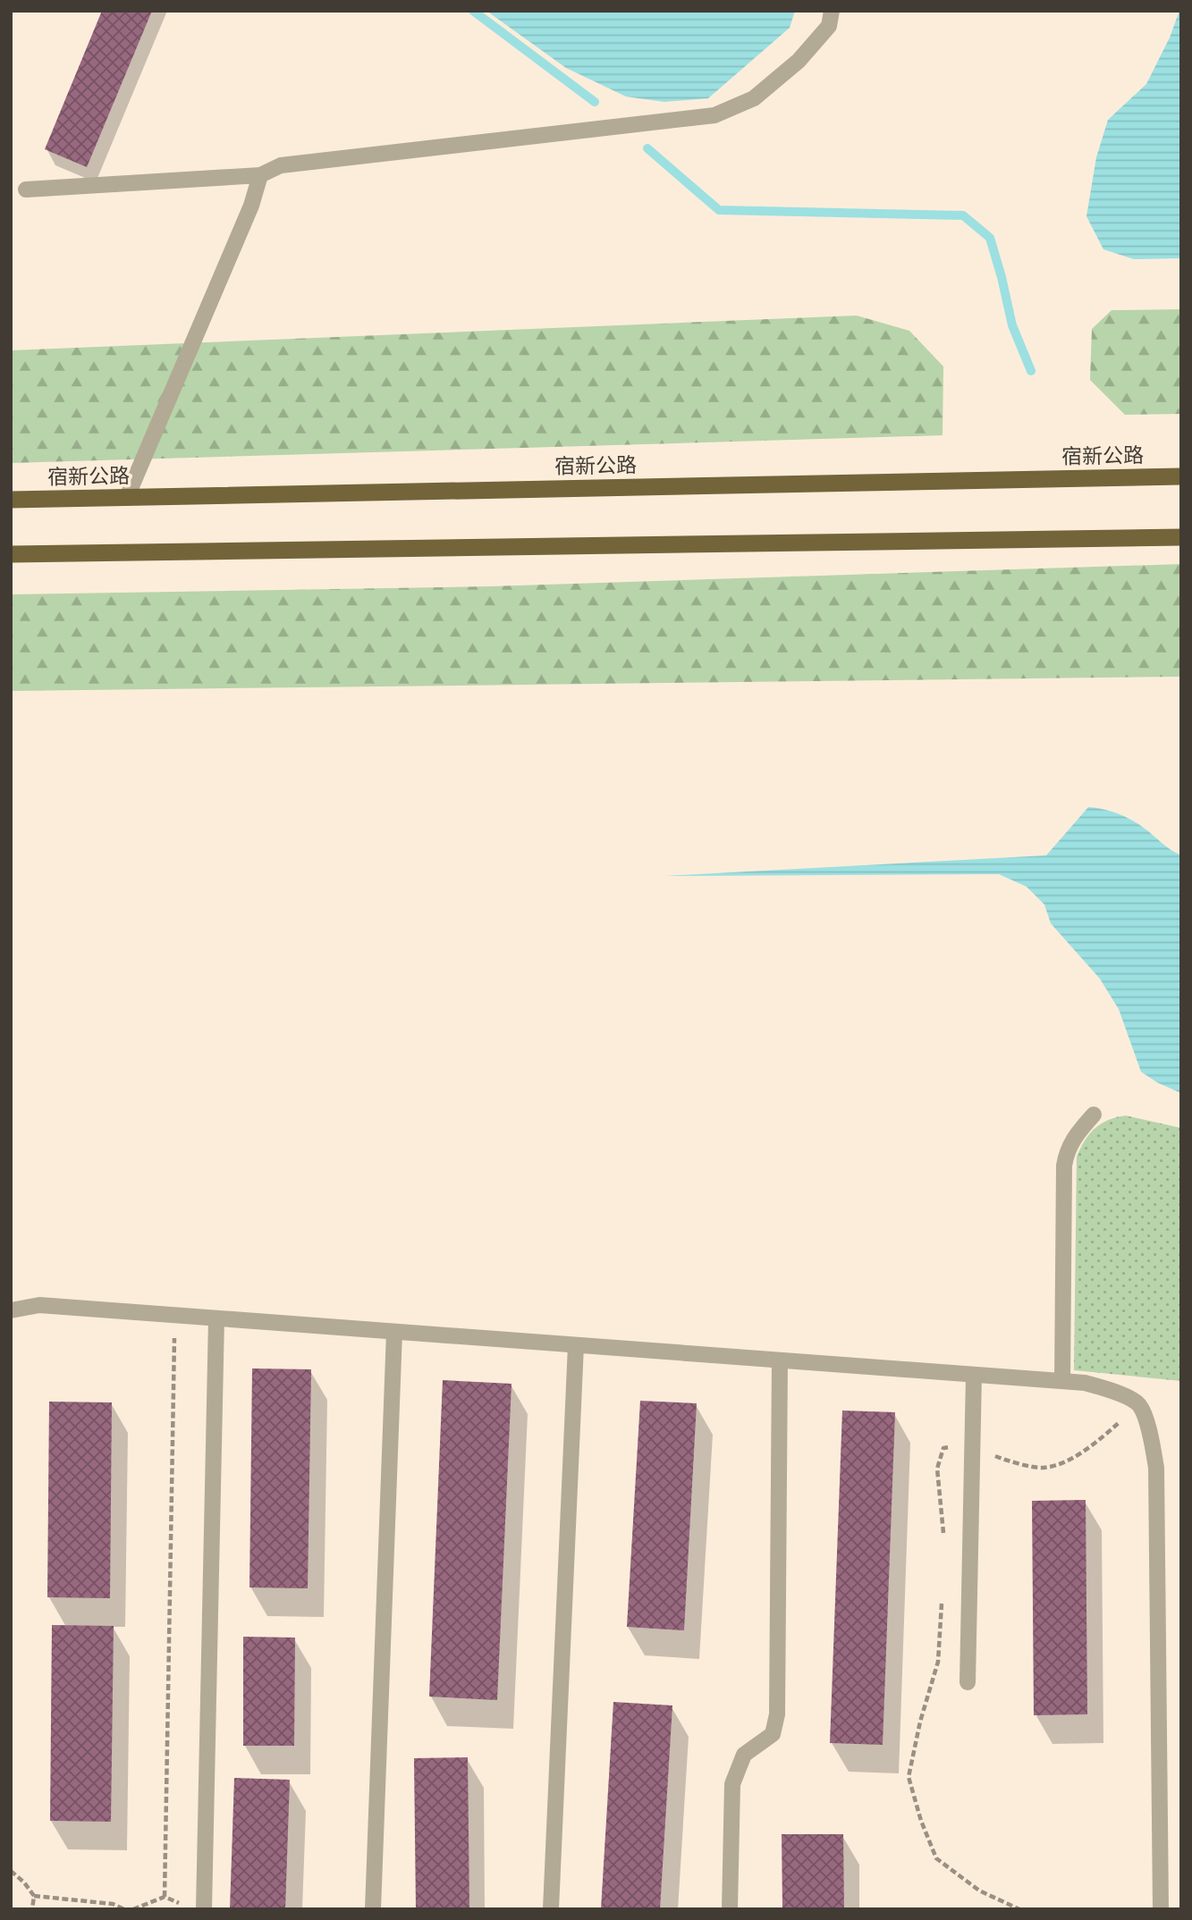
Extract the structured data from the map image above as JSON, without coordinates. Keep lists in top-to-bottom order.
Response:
{
  "streets": {
    "highway": ["宿新公路"]
  }
}
